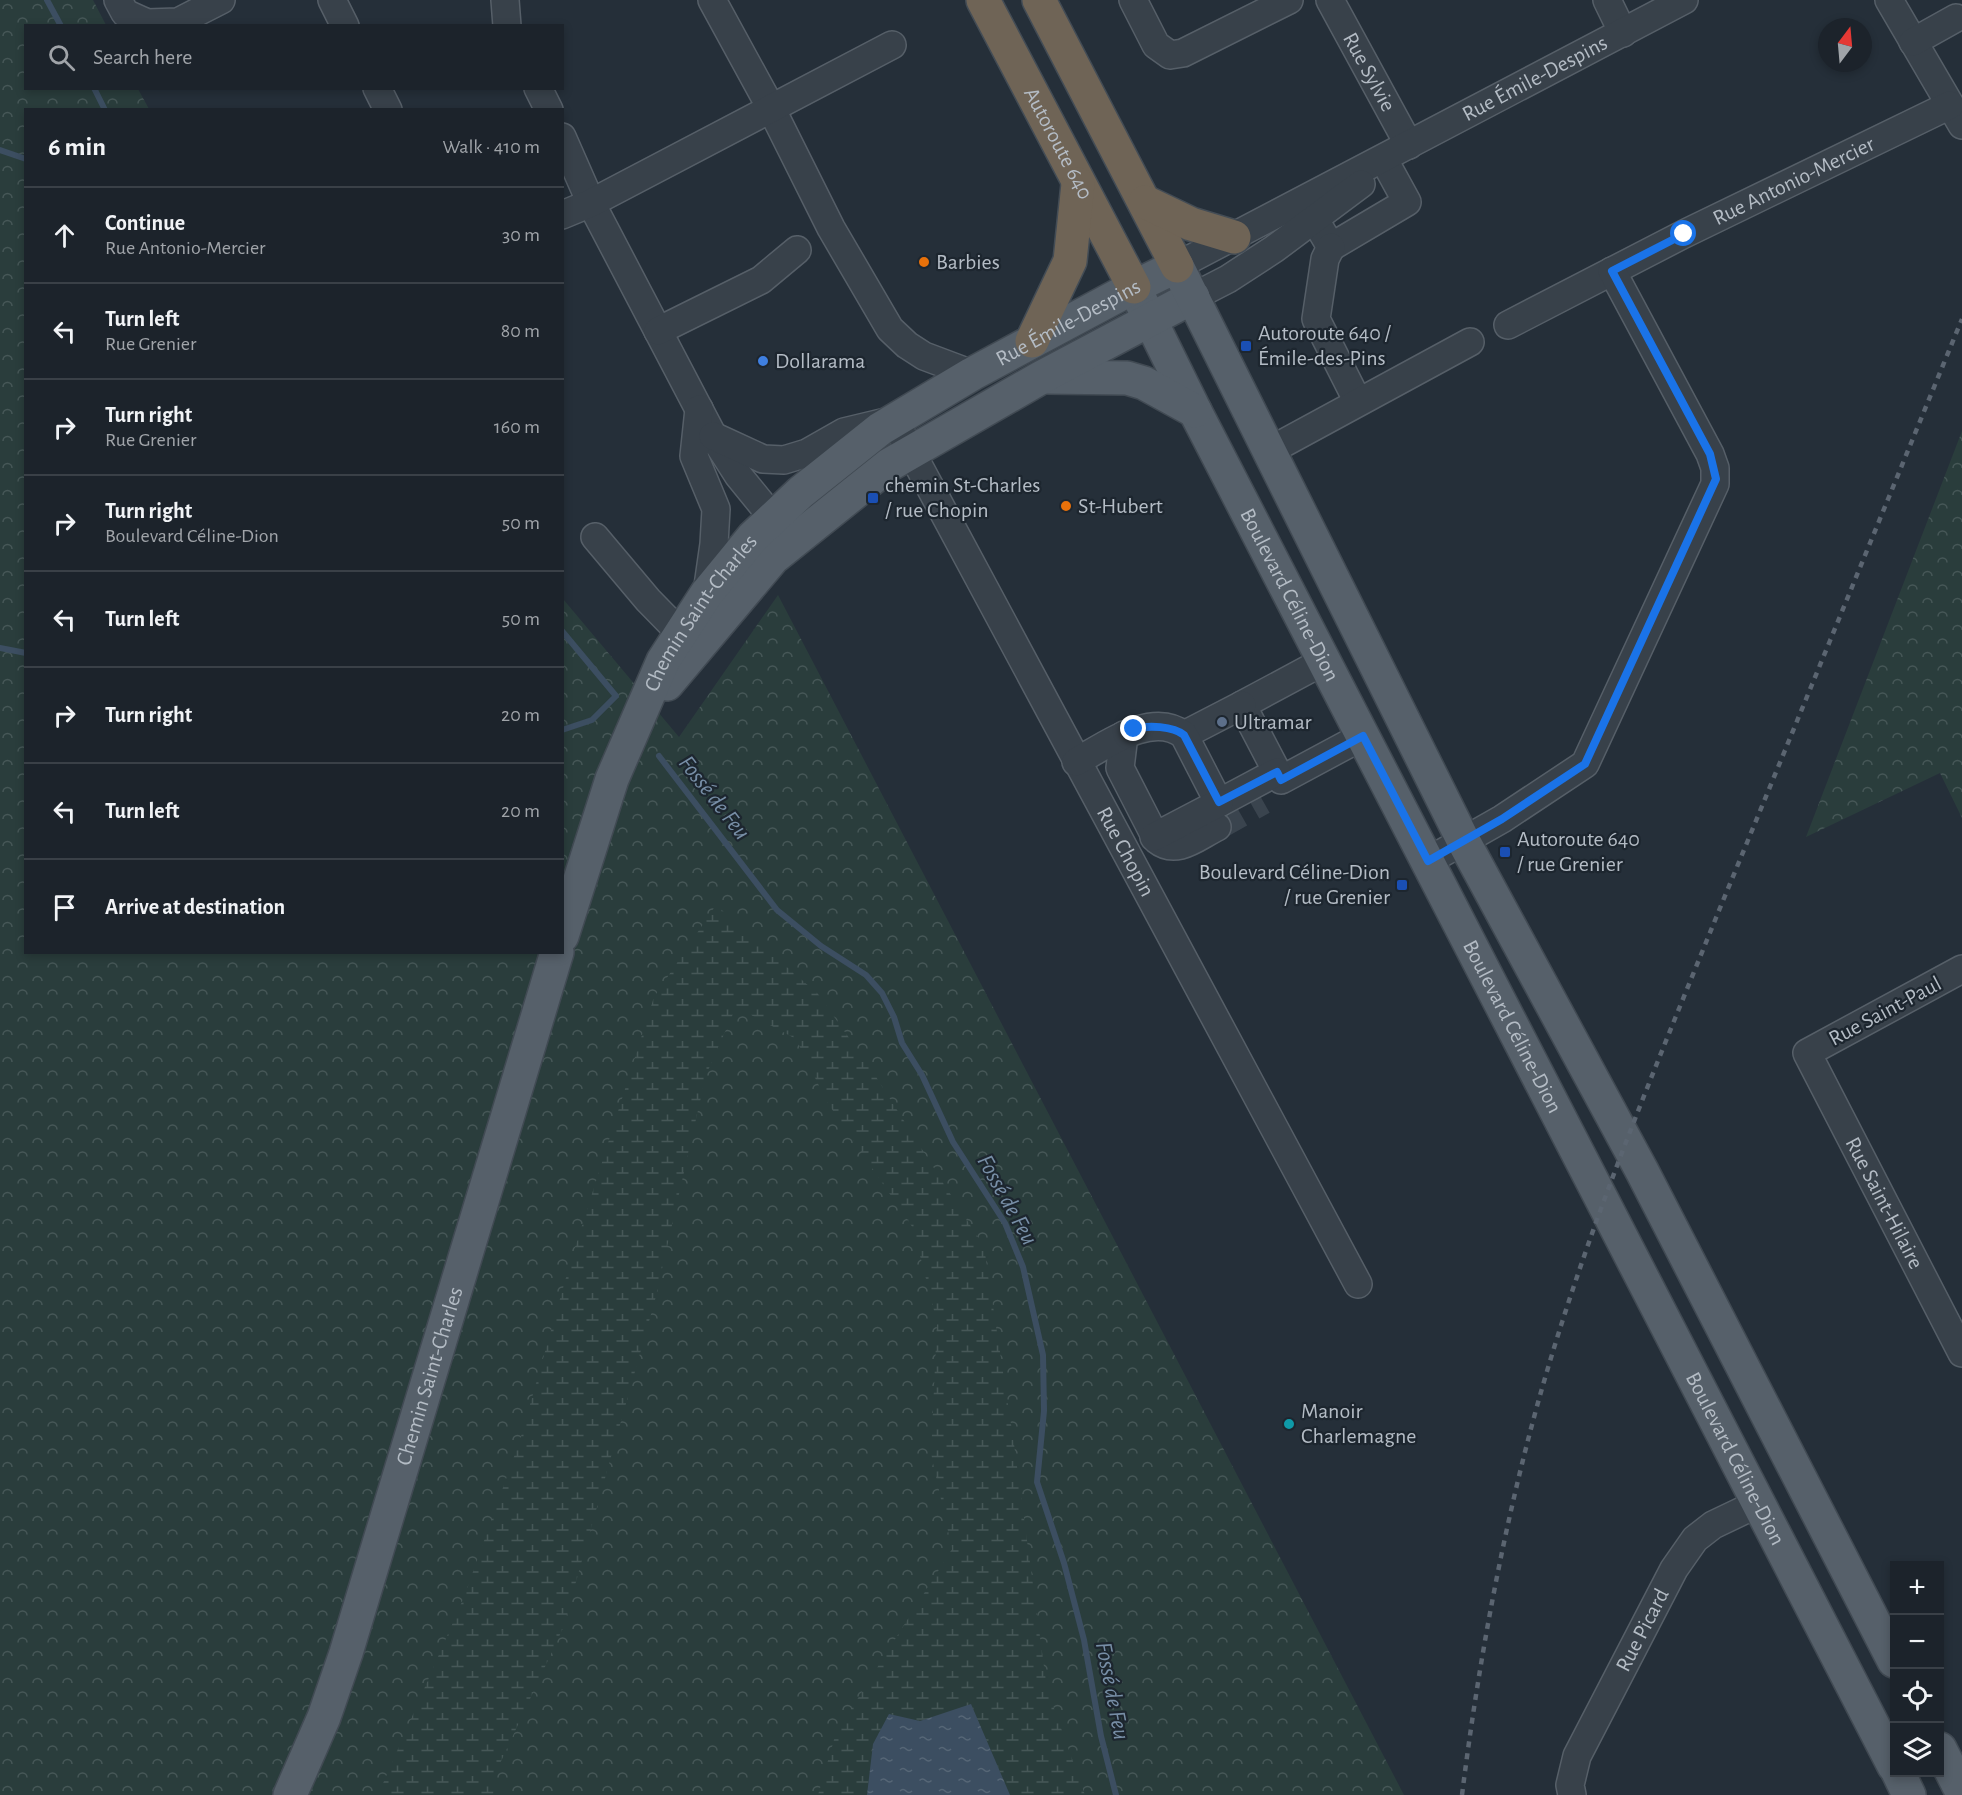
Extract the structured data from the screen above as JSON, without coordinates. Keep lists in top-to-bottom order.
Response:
{
  "streets": {
    "highway": ["Autoroute 640"],
    "main road": ["Rue Émile-Despins", "Boulevard Céline-Dion", "Chemin Saint-Charles"],
    "street": [
      "Rue Sylvie",
      "Rue Antonio-Mercier",
      "Rue Chopin",
      "Rue Saint-Paul",
      "Rue Saint-Hilaire",
      "Rue Picard"
    ]
  },
  "crossings": [
    ["Rue Sylvie", "Rue Émile-Despins"],
    ["Rue Émile-Despins", "Autoroute 640"],
    ["Rue Émile-Despins", "Boulevard Céline-Dion"],
    ["Rue Émile-Despins", "Chemin Saint-Charles"],
    ["Rue Émile-Despins", "Rue Chopin"],
    ["Autoroute 640", "Boulevard Céline-Dion"],
    ["Boulevard Céline-Dion", "Rue Picard"],
    ["Rue Saint-Paul", "Rue Saint-Hilaire"]
  ],
  "water": ["Fossé de Feu"],
  "places": {
    "other": [
      "Barbies",
      "Dollarama",
      "St-Hubert",
      "Ultramar",
      "Manoir Charlemagne"
    ],
    "transit": [
      "Autoroute 640 / Émile-des-Pins",
      "chemin St-Charles / rue Chopin",
      "Autoroute 640 / rue Grenier",
      "Boulevard Céline-Dion / rue Grenier"
    ]
  },
  "north": "top",
  "page": {
    "search": "Search here",
    "heading": ["6 min", "Walk · 410 m"],
    "list": [
      ["Continue", "Rue Antonio-Mercier", "30 m"],
      ["Turn left", "Rue Grenier", "80 m"],
      ["Turn right", "Rue Grenier", "160 m"],
      ["Turn right", "Boulevard Céline-Dion", "50 m"],
      ["Turn left", "50 m"],
      ["Turn right", "20 m"],
      ["Turn left", "20 m"],
      "Arrive at destination"
    ],
    "map_buttons": ["+", "−"]
  }
}
